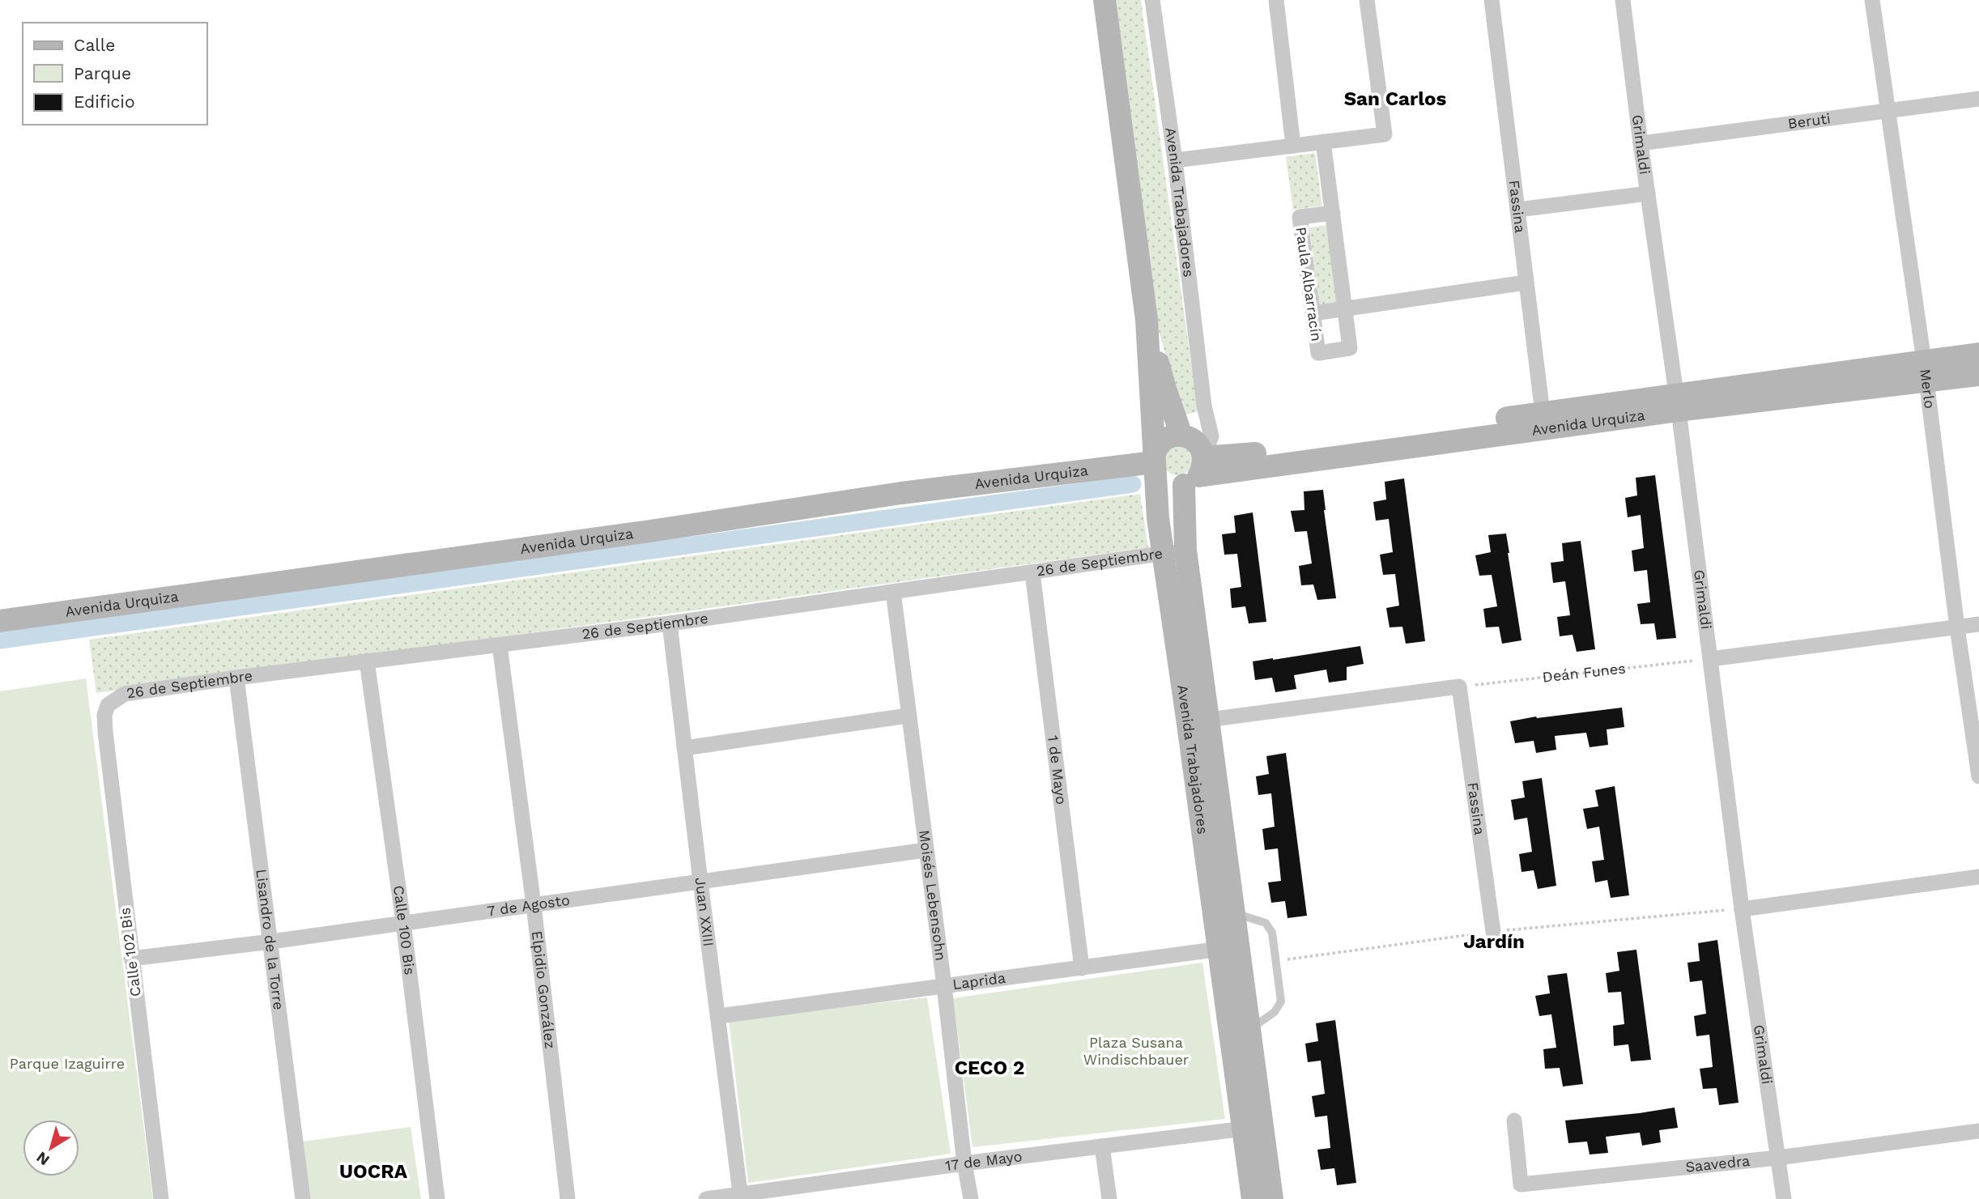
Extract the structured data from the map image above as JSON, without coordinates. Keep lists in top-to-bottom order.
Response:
{
  "streets": {
    "main road": ["Avenida Trabajadores", "Avenida Urquiza"],
    "street": [
      "Beruti",
      "Grimaldi",
      "Fassina",
      "Paula Albarracín",
      "Merlo",
      "26 de Septiembre",
      "1 de Mayo",
      "Moisés Lebensohn",
      "7 de Agosto",
      "Juan XXIII",
      "Calle 100 Bis",
      "Lisandro de la Torre",
      "Calle 102 Bis",
      "Laprida",
      "Elpidio González",
      "17 de Mayo",
      "Saavedra"
    ],
    "path": ["Deán Funes"]
  },
  "crossings": [
    ["Beruti", "Grimaldi"],
    ["Beruti", "Merlo"],
    ["Grimaldi", "Avenida Urquiza"],
    ["Grimaldi", "Deán Funes"],
    ["Grimaldi", "Saavedra"],
    ["Avenida Trabajadores", "Avenida Urquiza"],
    ["Avenida Trabajadores", "26 de Septiembre"],
    ["Avenida Trabajadores", "Laprida"],
    ["Avenida Trabajadores", "17 de Mayo"],
    ["Fassina", "Avenida Urquiza"],
    ["Fassina", "Deán Funes"],
    ["Merlo", "Avenida Urquiza"],
    ["26 de Septiembre", "1 de Mayo"],
    ["26 de Septiembre", "Moisés Lebensohn"],
    ["26 de Septiembre", "Juan XXIII"],
    ["26 de Septiembre", "Calle 100 Bis"],
    ["26 de Septiembre", "Lisandro de la Torre"],
    ["26 de Septiembre", "Calle 102 Bis"],
    ["26 de Septiembre", "Elpidio González"],
    ["1 de Mayo", "Laprida"],
    ["Moisés Lebensohn", "7 de Agosto"],
    ["Moisés Lebensohn", "Laprida"],
    ["Moisés Lebensohn", "17 de Mayo"],
    ["7 de Agosto", "Juan XXIII"],
    ["7 de Agosto", "Calle 100 Bis"],
    ["7 de Agosto", "Lisandro de la Torre"],
    ["7 de Agosto", "Calle 102 Bis"],
    ["7 de Agosto", "Elpidio González"],
    ["Juan XXIII", "Laprida"],
    ["Juan XXIII", "17 de Mayo"]
  ],
  "districts": [
    "San Carlos",
    "Jardín",
    "CECO 2",
    "UOCRA"
  ],
  "parks": ["Plaza Susana Windischbauer", "Parque Izaguirre"],
  "legend": ["Calle", "Parque", "Edificio"],
  "north": "bottom left"
}
